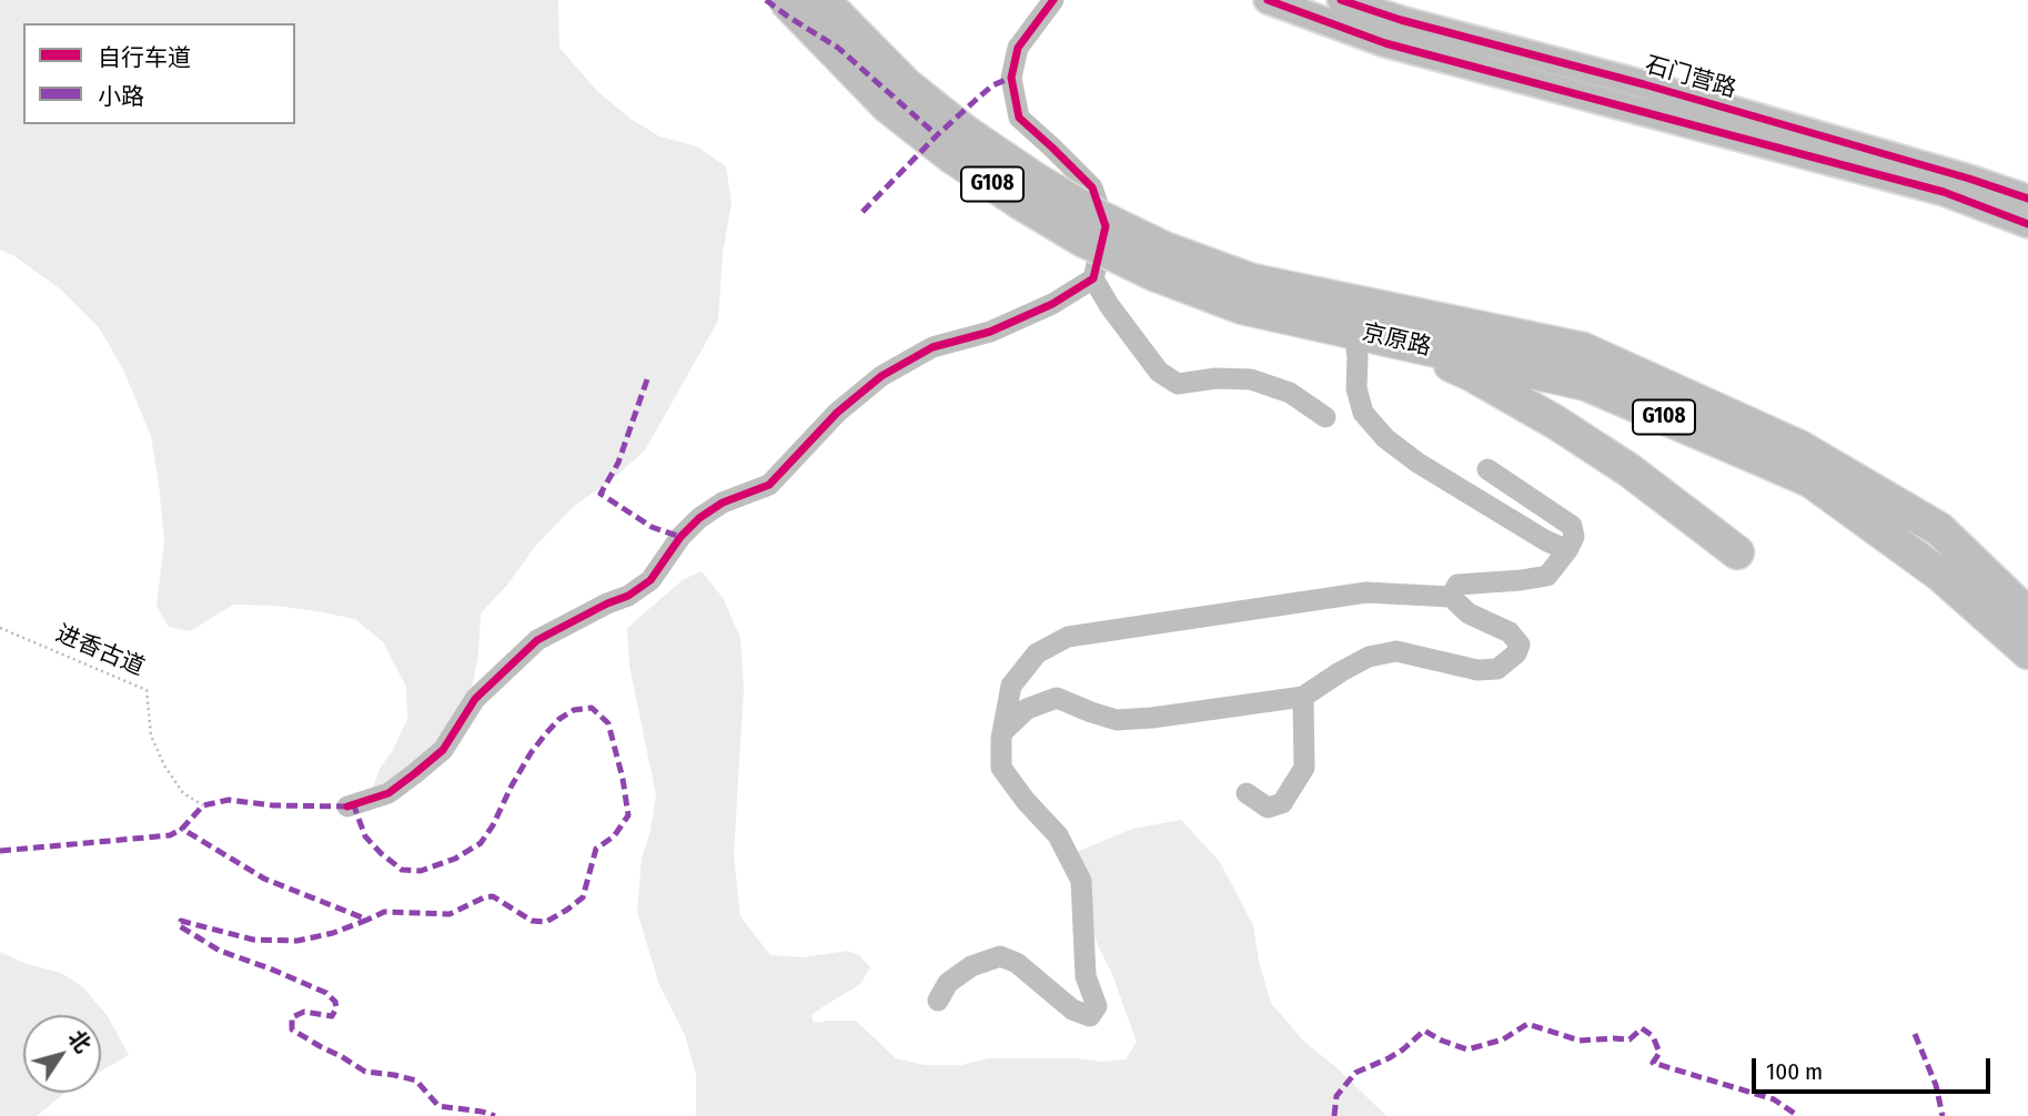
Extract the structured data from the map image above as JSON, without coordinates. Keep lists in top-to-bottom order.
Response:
{
  "streets": {
    "highway": ["G108", "京原路"],
    "main road": ["石门营路"],
    "path": ["进香古道"]
  },
  "legend": ["自行车道", "小路"],
  "scale_bar": "100 m",
  "north": "top right"
}
